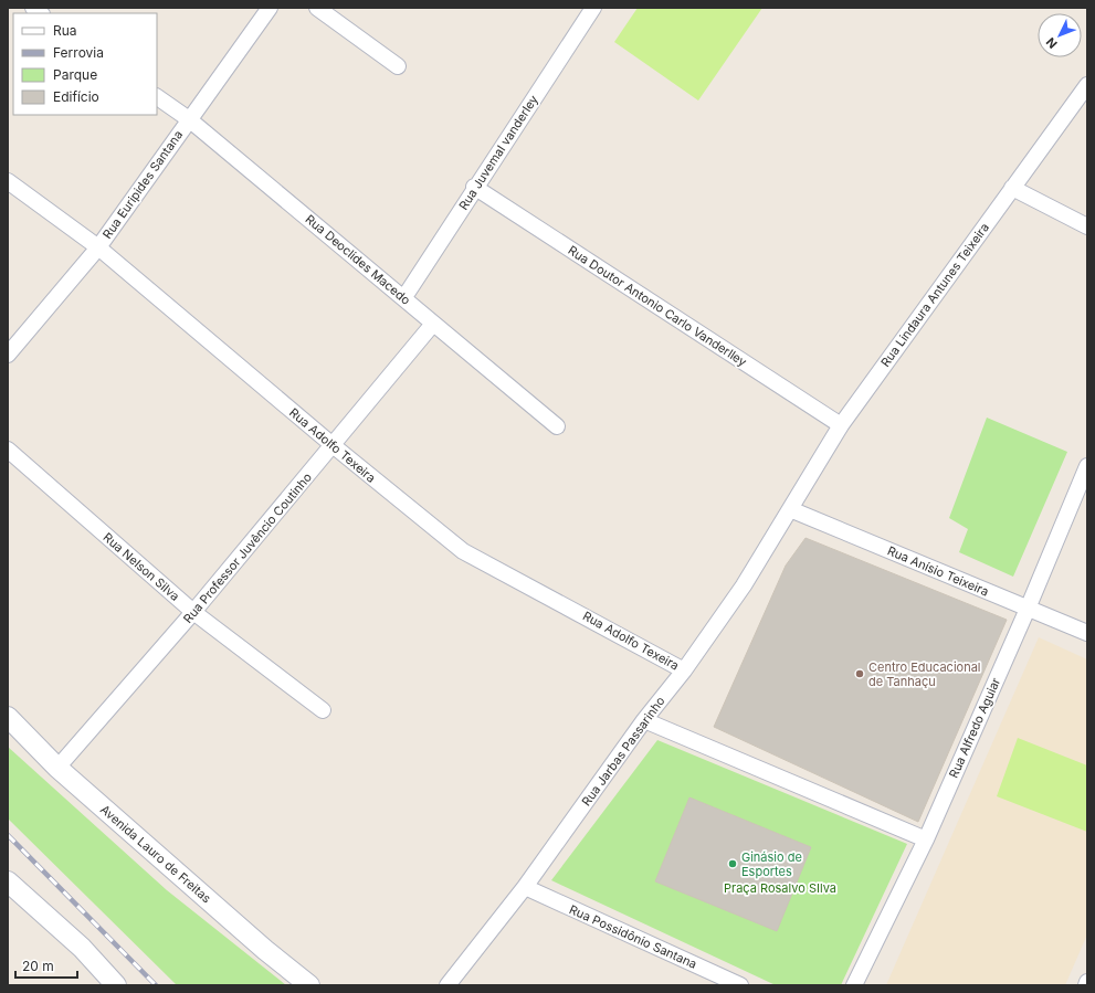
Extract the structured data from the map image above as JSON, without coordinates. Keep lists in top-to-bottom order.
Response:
{
  "streets": {
    "street": [
      "Rua Juvemal vanderley",
      "Rua Euripides Santana",
      "Rua Deoclides Macedo",
      "Rua Lindaura Antunes Teixeira",
      "Rua Doutor Antonio Carlo Vanderlley",
      "Rua Adolfo Texeira",
      "Rua Professor Juvêncio Coutinho",
      "Rua Nelson Silva",
      "Rua Anísio Teixeira",
      "Rua Alfredo Aguiar",
      "Rua Jarbas Passarinho",
      "Avenida Lauro de Freitas",
      "Rua Possidônio Santana"
    ]
  },
  "crossings": [
    ["Rua Juvemal vanderley", "Rua Deoclides Macedo"],
    ["Rua Juvemal vanderley", "Rua Doutor Antonio Carlo Vanderlley"],
    ["Rua Euripides Santana", "Rua Deoclides Macedo"],
    ["Rua Euripides Santana", "Rua Adolfo Texeira"],
    ["Rua Deoclides Macedo", "Rua Professor Juvêncio Coutinho"],
    ["Rua Lindaura Antunes Teixeira", "Rua Doutor Antonio Carlo Vanderlley"],
    ["Rua Lindaura Antunes Teixeira", "Rua Anísio Teixeira"],
    ["Rua Lindaura Antunes Teixeira", "Rua Jarbas Passarinho"],
    ["Rua Adolfo Texeira", "Rua Professor Juvêncio Coutinho"],
    ["Rua Adolfo Texeira", "Rua Jarbas Passarinho"],
    ["Rua Professor Juvêncio Coutinho", "Rua Nelson Silva"],
    ["Rua Professor Juvêncio Coutinho", "Avenida Lauro de Freitas"],
    ["Rua Anísio Teixeira", "Rua Alfredo Aguiar"],
    ["Rua Anísio Teixeira", "Rua Jarbas Passarinho"],
    ["Rua Jarbas Passarinho", "Rua Possidônio Santana"]
  ],
  "parks": ["Praça Rosalvo SIlva"],
  "places": ["Centro Educacional de Tanhaçu", "Ginásio de Esportes"],
  "legend": [
    "Rua",
    "Ferrovia",
    "Parque",
    "Edifício"
  ],
  "scale_bar": "20 m",
  "north": "bottom left"
}
